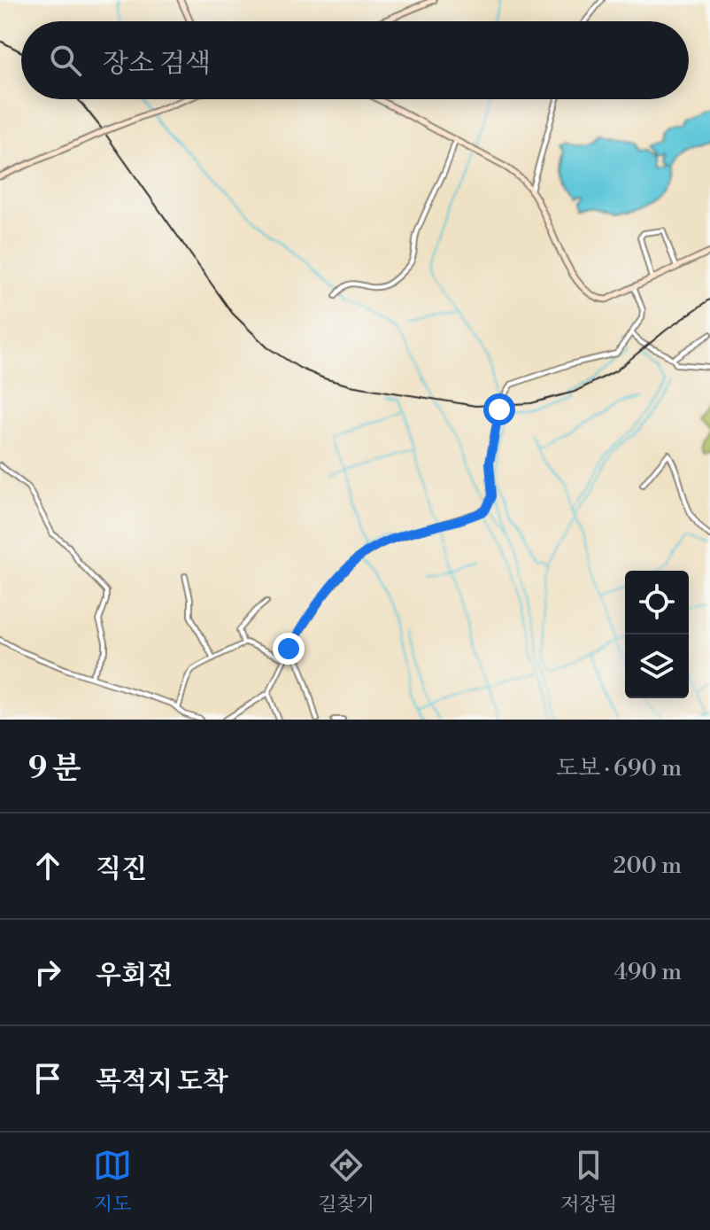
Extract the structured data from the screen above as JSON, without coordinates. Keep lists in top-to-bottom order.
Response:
{
  "page": {
    "search": "장소 검색",
    "heading": ["9 분", "도보 · 690 m"],
    "list": [
      ["직진", "200 m"],
      ["우회전", "490 m"],
      "목적지 도착"
    ],
    "nav": ["지도", "길찾기", "저장됨"]
  }
}
